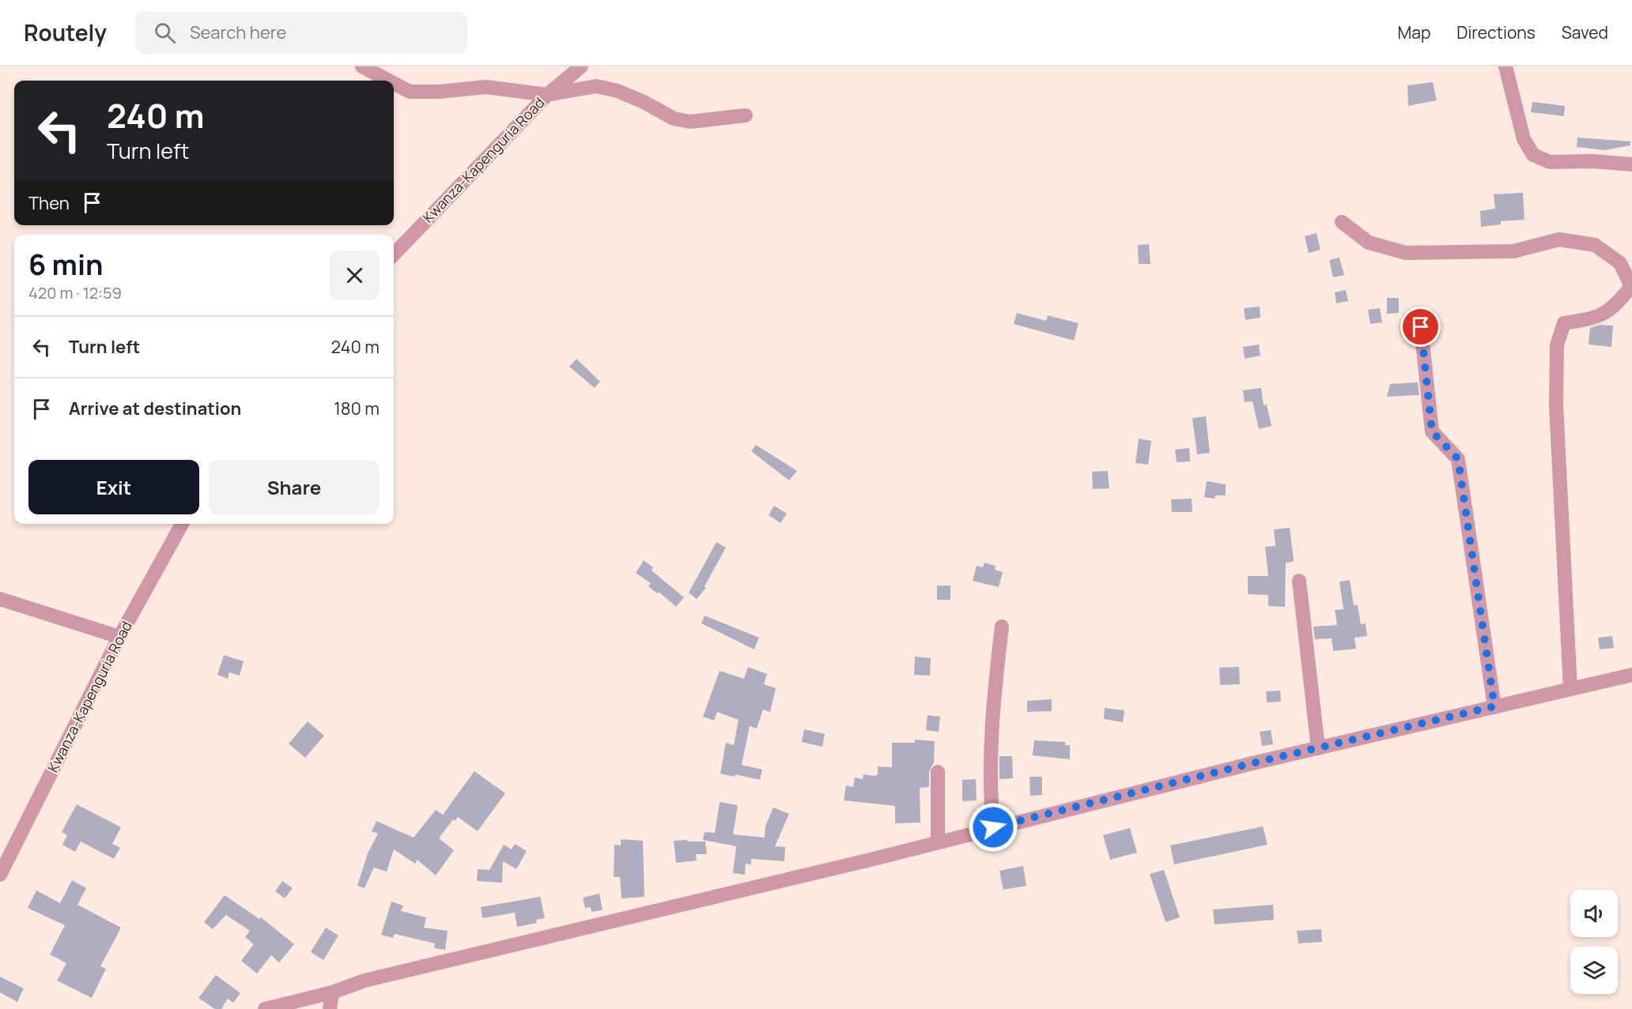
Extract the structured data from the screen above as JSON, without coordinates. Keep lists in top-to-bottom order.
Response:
{
  "streets": {
    "street": ["Kwanza-Kapenguria Road"]
  },
  "page": {
    "header": "Routely",
    "search": "Search here",
    "nav": ["Map", "Directions", "Saved"],
    "turn": ["240 m", "Turn left"],
    "then": "Then",
    "heading": ["6 min", "420 m · 12:59"],
    "list": [
      {
        "name": "Turn left",
        "value": "240 m"
      },
      {
        "name": "Arrive at destination",
        "value": "180 m"
      }
    ],
    "buttons": ["Exit", "Share"]
  }
}
